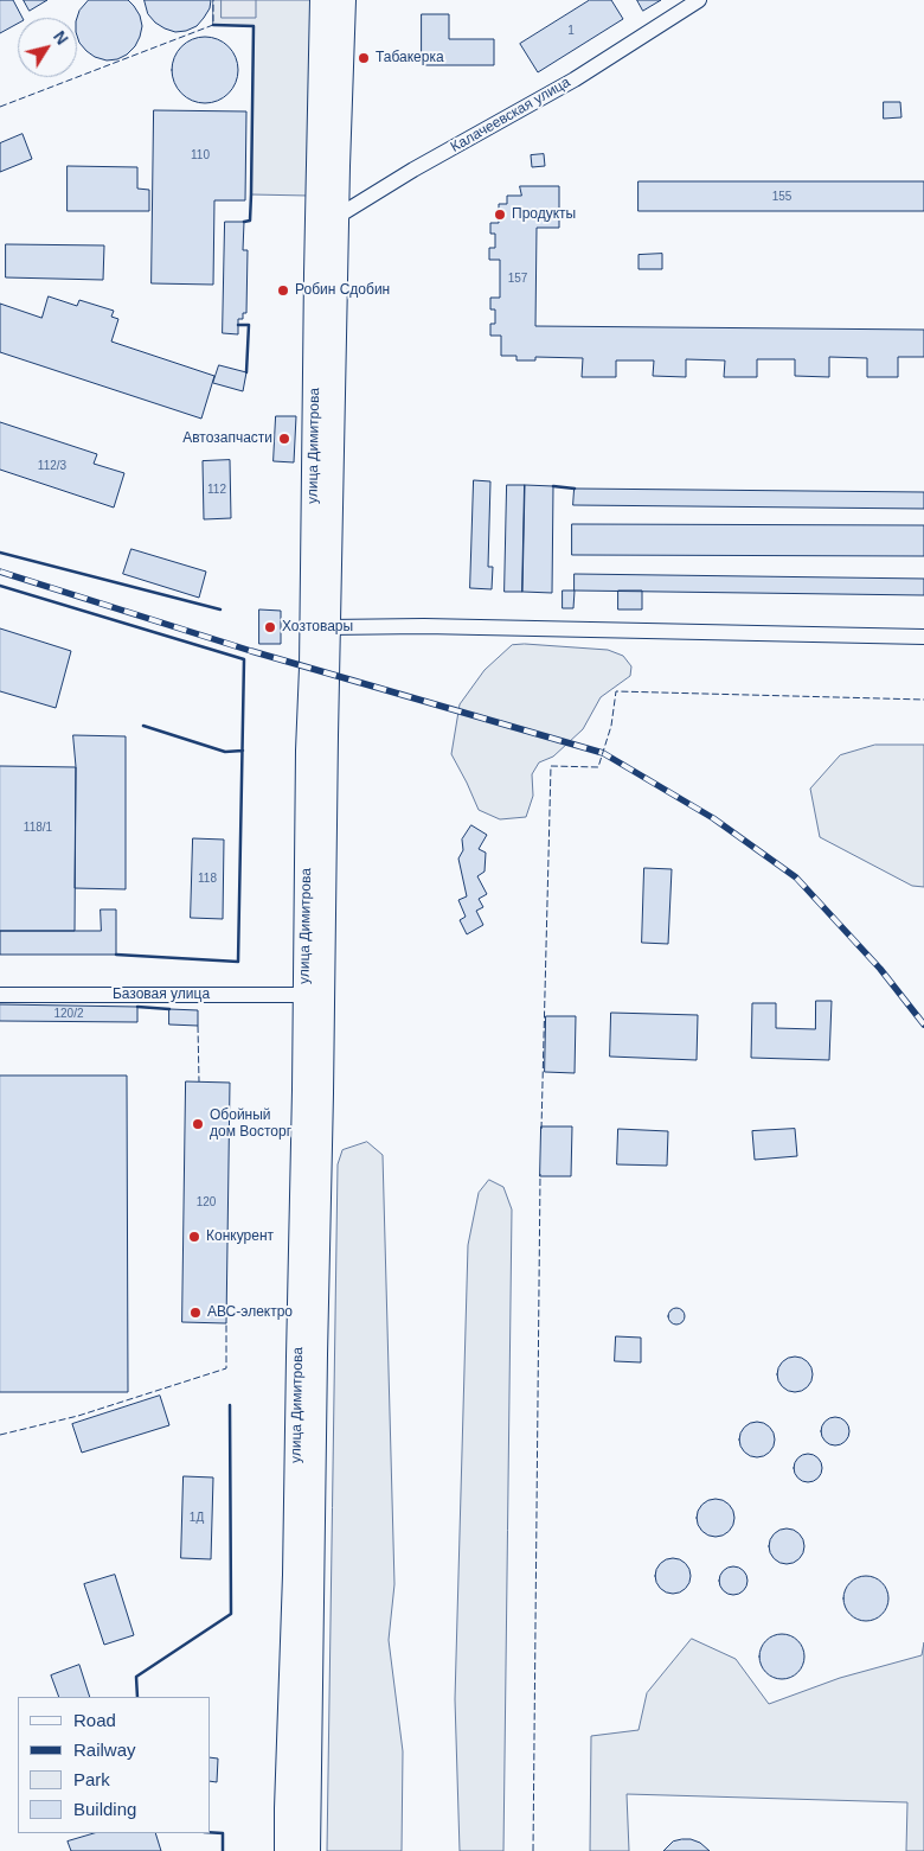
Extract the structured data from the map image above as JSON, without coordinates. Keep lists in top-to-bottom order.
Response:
{
  "streets": {
    "main road": ["улица Димитрова"],
    "street": ["Калачеевская улица", "Базовая улица"]
  },
  "crossings": [
    ["Калачеевская улица", "улица Димитрова"],
    ["улица Димитрова", "Базовая улица"]
  ],
  "places": [
    "Табакерка",
    "Продукты",
    "Робин Сдобин",
    "Автозапчасти",
    "Хозтовары",
    "Обойный дом Восторг",
    "Конкурент",
    "АВС-электро"
  ],
  "house_numbers": [
    "1",
    "110",
    "155",
    "157",
    "112/3",
    "112",
    "118/1",
    "118",
    "120/2",
    "120",
    "1Д"
  ],
  "legend": [
    "Road",
    "Railway",
    "Park",
    "Building"
  ],
  "north": "top right"
}
